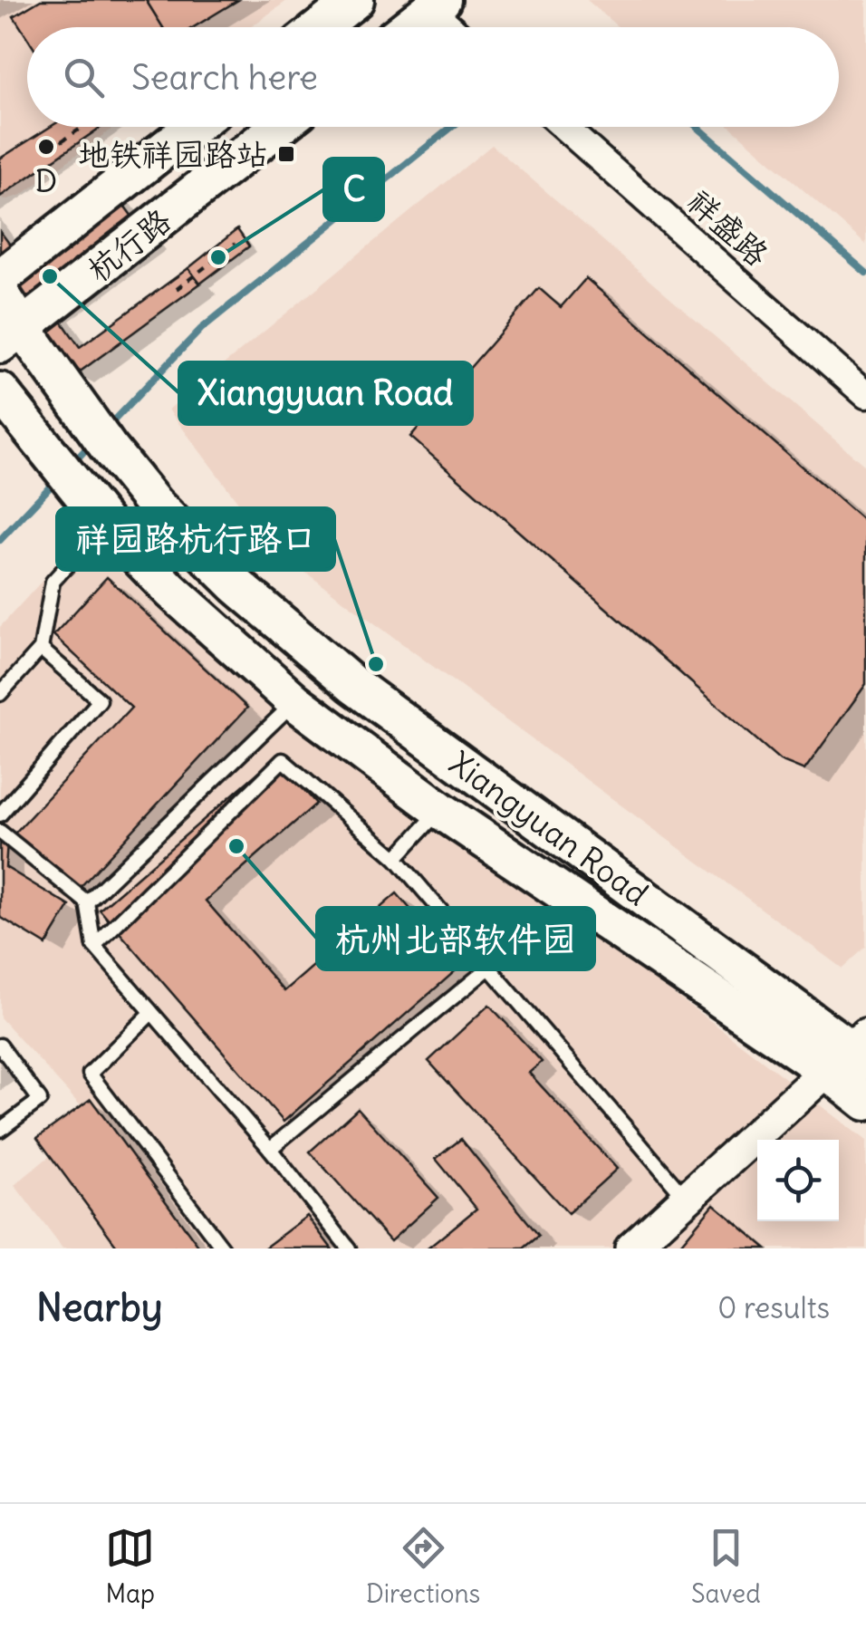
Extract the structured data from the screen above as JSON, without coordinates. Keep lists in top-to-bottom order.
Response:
{
  "streets": {
    "main road": ["杭行路", "Xiangyuan Road"],
    "street": ["祥盛路"]
  },
  "crossings": [
    ["杭行路", "Xiangyuan Road"]
  ],
  "places": {
    "other": [
      "D",
      "C",
      "Xiangyuan Road",
      "祥园路杭行路口",
      "杭州北部软件园"
    ],
    "transit": ["地铁祥园路站"]
  },
  "page": {
    "search": "Search here",
    "heading": ["Nearby", "0 results"],
    "nav": ["Map", "Directions", "Saved"]
  }
}
